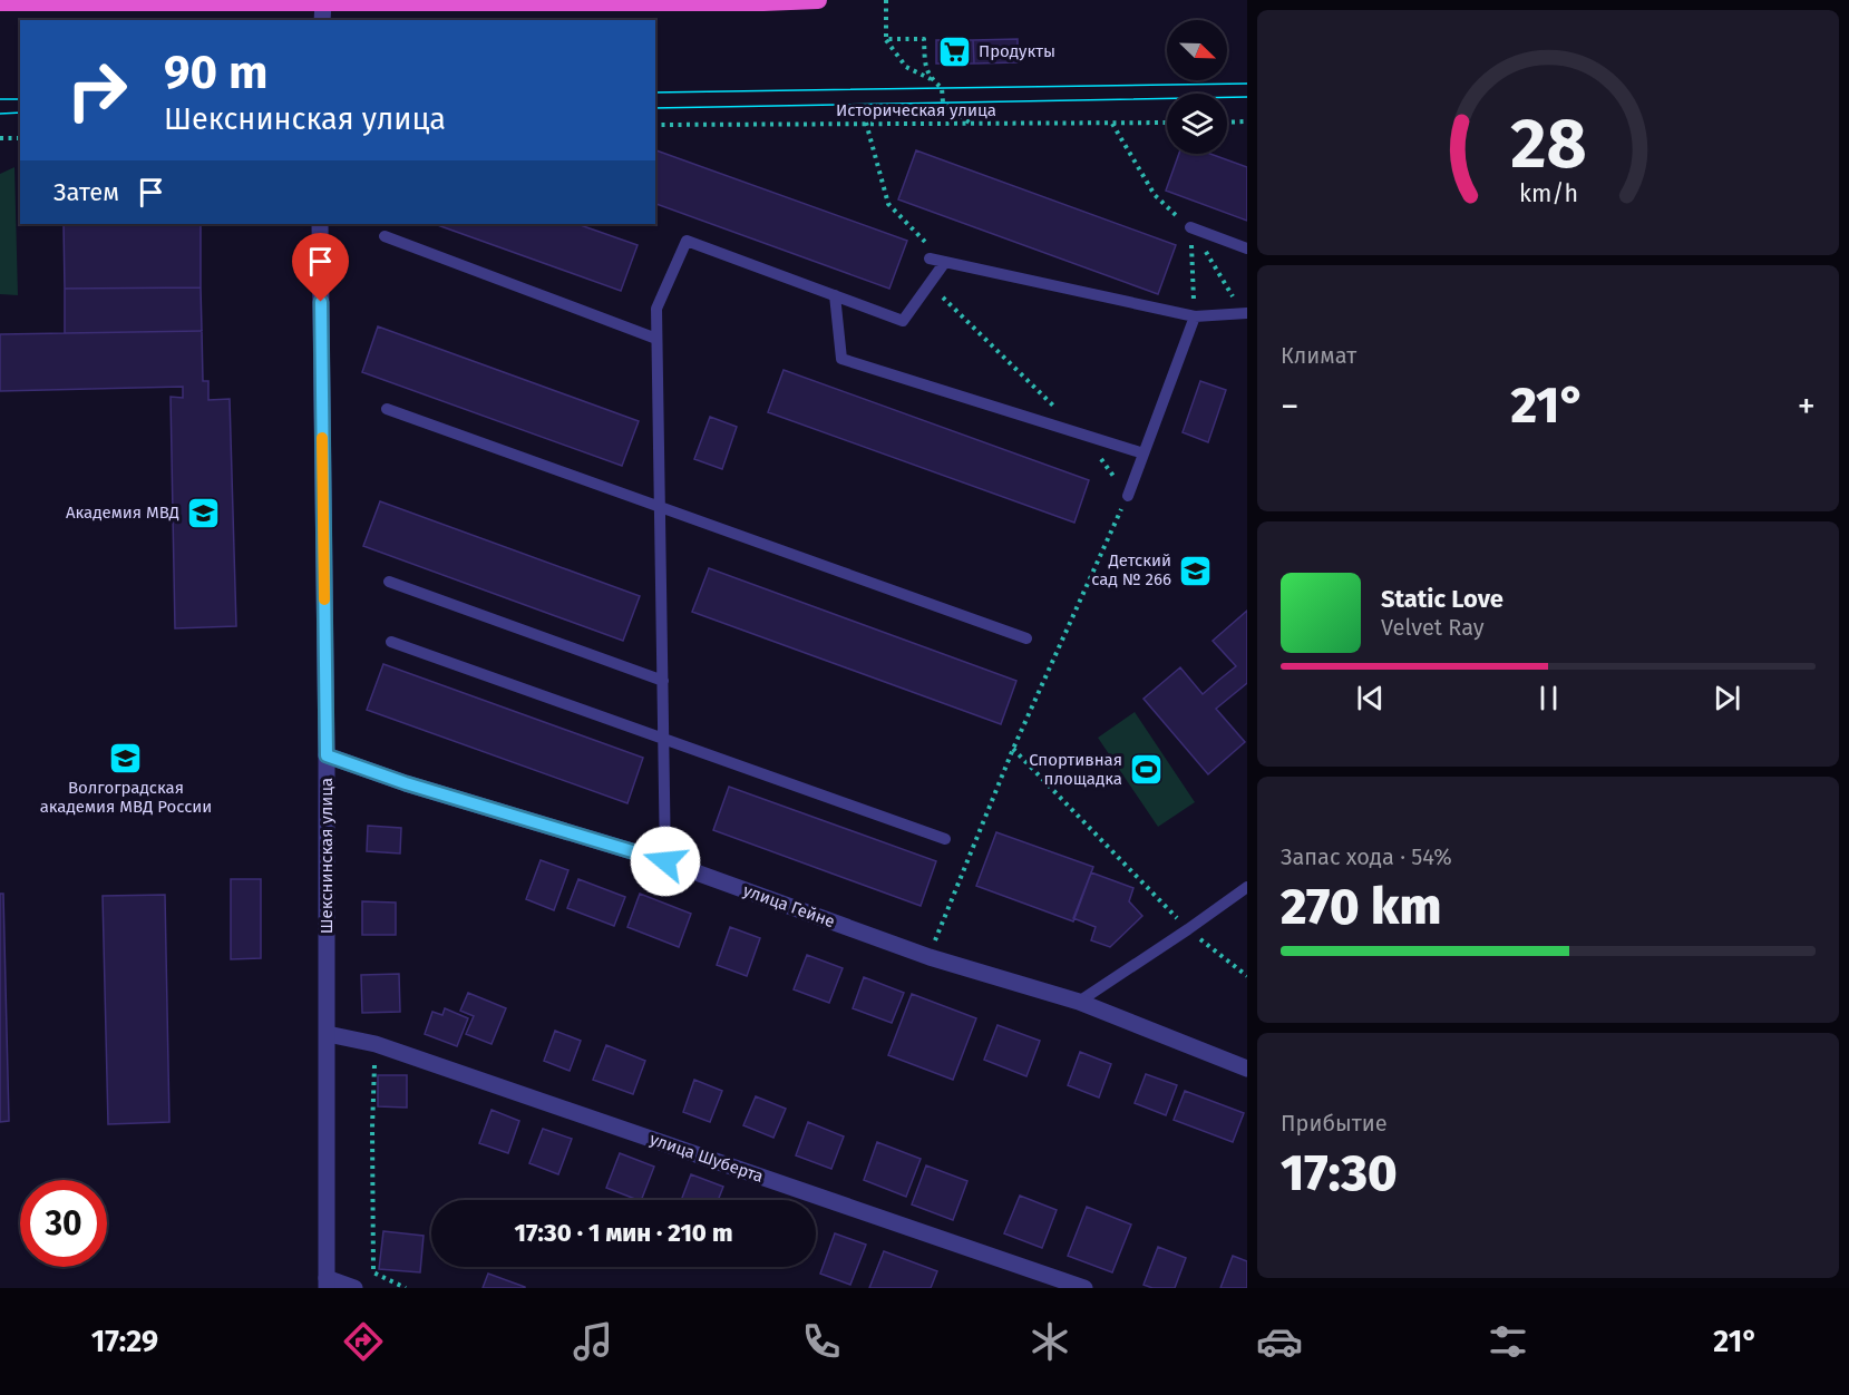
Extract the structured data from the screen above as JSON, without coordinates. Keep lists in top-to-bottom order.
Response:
{
  "streets": {
    "street": ["Шекснинская улица", "улица Гейне", "улица Шуберта"],
    "path": ["Историческая улица"]
  },
  "crossings": [
    ["Шекснинская улица", "улица Гейне"],
    ["Шекснинская улица", "улица Шуберта"]
  ],
  "places": {
    "supermarket": ["Продукты"],
    "school or university": ["Академия МВД", "Детский сад № 266", "Волгоградская академия МВД России"],
    "sports": ["Спортивная площадка"]
  },
  "north": "bottom right",
  "page": {
    "turn": ["90 m", "Шекснинская улица"],
    "then": "Затем",
    "tile": [
      "Климат",
      ["Запас хода · 54%", "270 km"],
      ["Прибытие", "17:30"]
    ],
    "heat": ["−", "21°", "+"],
    "song": ["Static Love", "Velvet Ray"],
    "limit": "30",
    "trip": "17:30 · 1 мин · 210 m",
    "tabs": ["17:29", "21°"],
    "gauge": ["28", "km/h"]
  }
}
